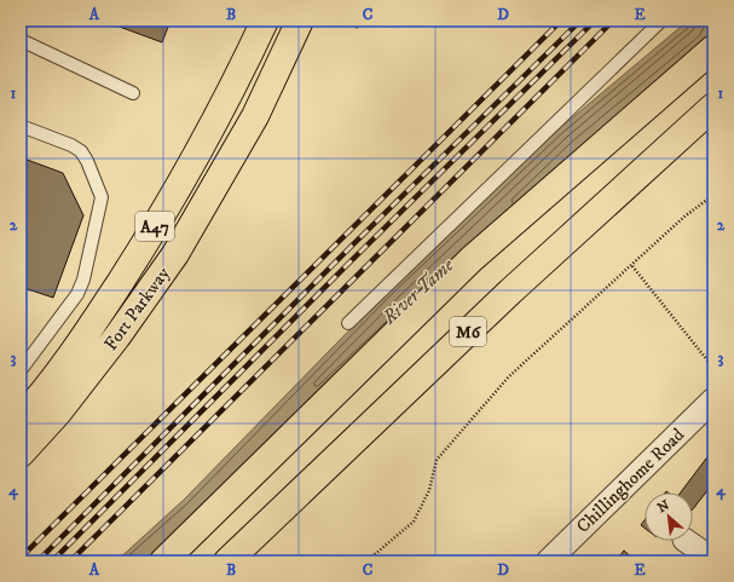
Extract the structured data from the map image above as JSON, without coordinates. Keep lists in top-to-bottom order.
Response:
{
  "streets": {
    "main road": ["A47", "Fort Parkway", "M6"],
    "street": ["Chillinghome Road"]
  },
  "water": ["River Tame"],
  "north": "top left",
  "grid": {
    "columns": [
      "A",
      "B",
      "C",
      "D",
      "E"
    ],
    "rows": [
      "1",
      "2",
      "3",
      "4"
    ]
  }
}
